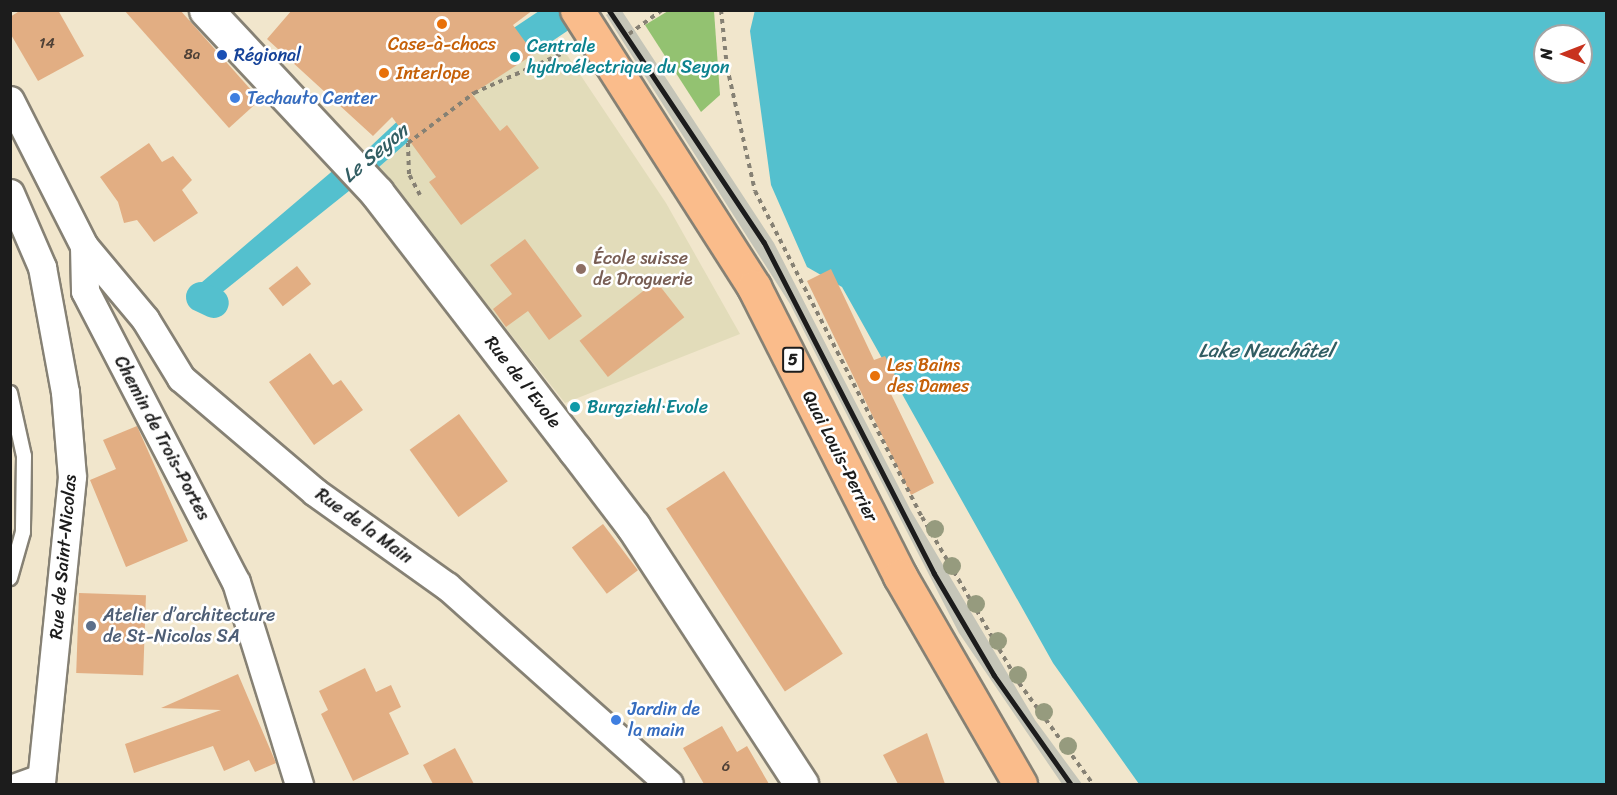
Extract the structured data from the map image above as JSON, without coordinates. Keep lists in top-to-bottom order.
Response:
{
  "streets": {
    "main road": ["5", "Quai Louis-Perrier"],
    "street": [
      "Rue de l'Evole",
      "Chemin de Trois-Portes",
      "Rue de la Main",
      "Rue de Saint-Nicolas"
    ]
  },
  "crossings": [
    ["5", "Quai Louis-Perrier"],
    ["Chemin de Trois-Portes", "Rue de la Main"]
  ],
  "water": ["Le Seyon", "Lake Neuchâtel"],
  "places": [
    "Case-à-chocs",
    "Régional",
    "Centrale hydroélectrique du Seyon",
    "Interlope",
    "Techauto Center",
    "École suisse de Droguerie",
    "Les Bains des Dames",
    "Burgziehl·Evole",
    "Atelier d’architecture de St-Nicolas SA",
    "Jardin de la main"
  ],
  "house_numbers": ["14", "8a", "6"],
  "north": "left"
}
